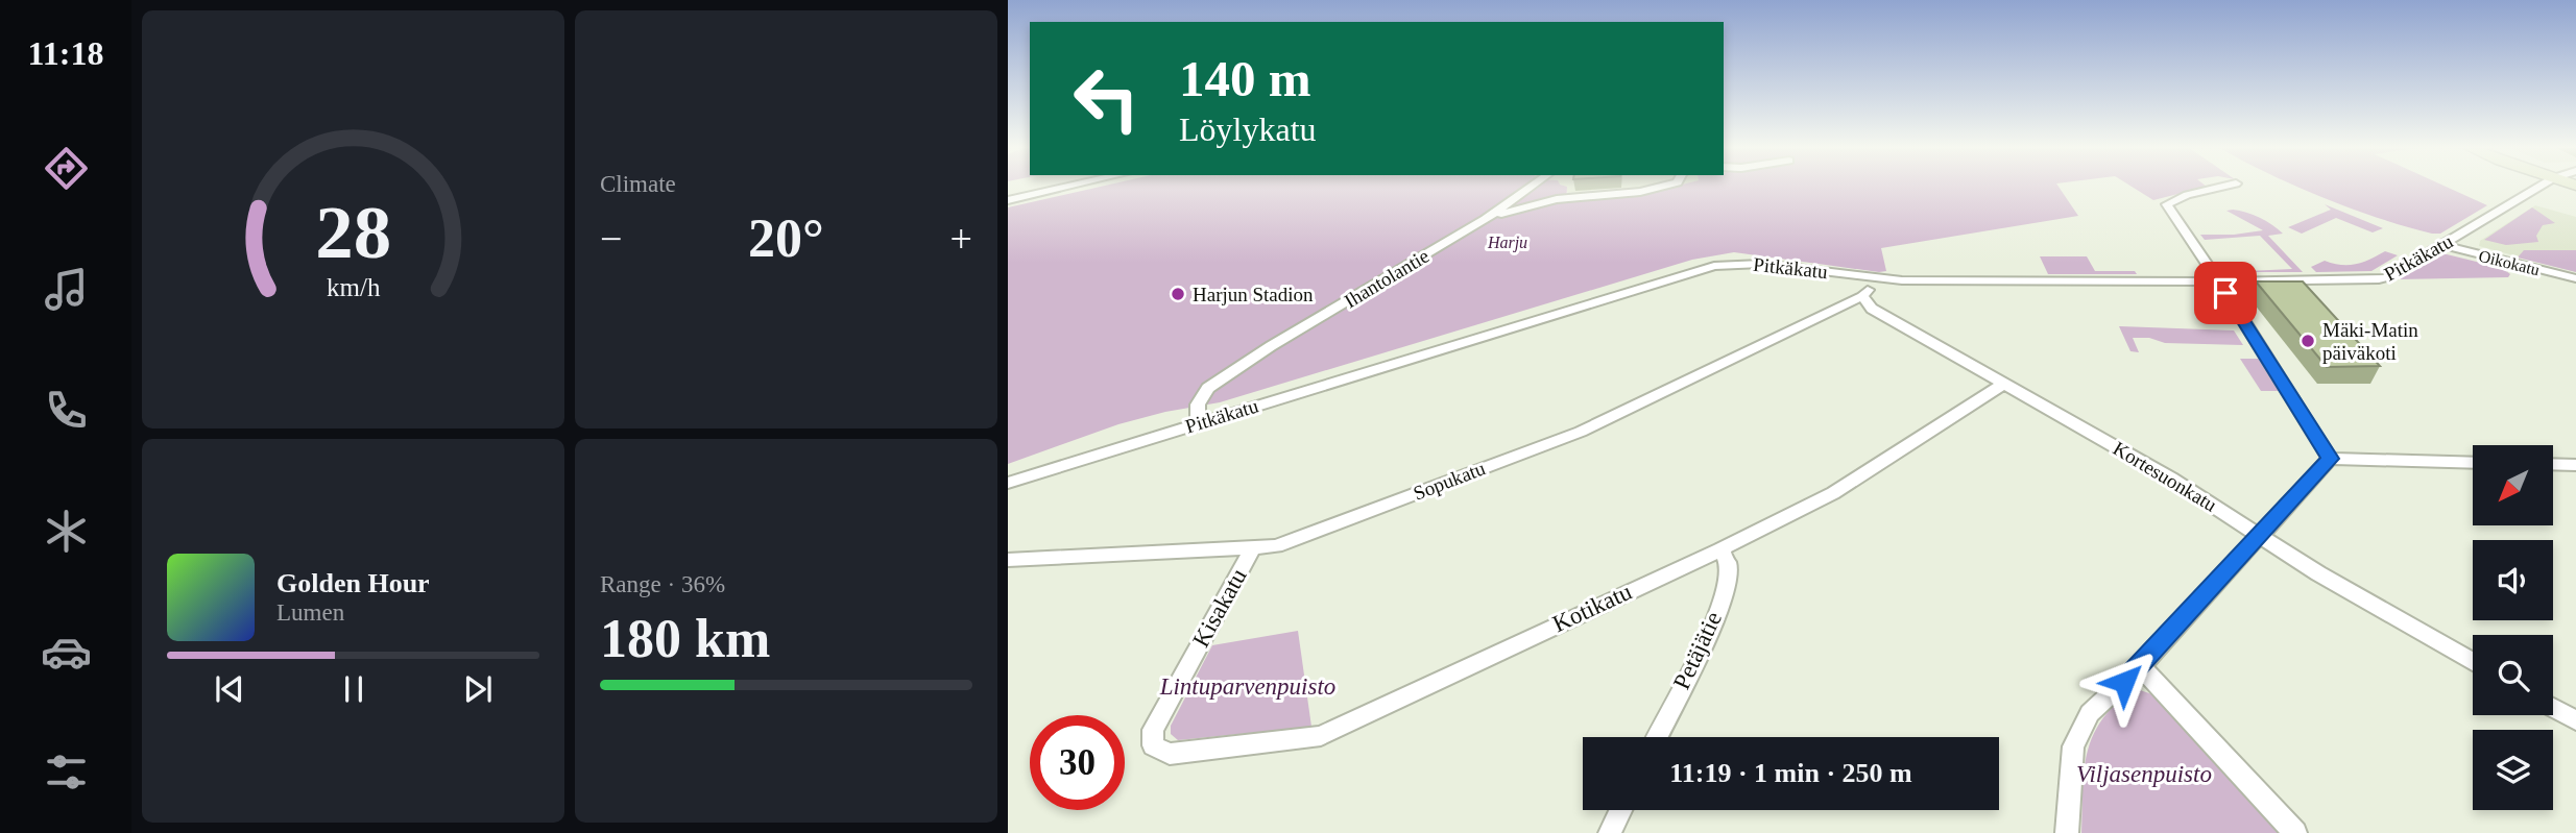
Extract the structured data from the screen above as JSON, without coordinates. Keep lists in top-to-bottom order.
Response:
{
  "streets": {
    "street": [
      "Pitkäkatu",
      "Oikokatu",
      "Ihantolantie",
      "Kortesuonkatu",
      "Sopukatu",
      "Kisakatu",
      "Kotikatu",
      "Petäjätie"
    ]
  },
  "crossings": [
    ["Pitkäkatu", "Oikokatu"],
    ["Pitkäkatu", "Ihantolantie"],
    ["Kortesuonkatu", "Sopukatu"],
    ["Kortesuonkatu", "Kotikatu"],
    ["Sopukatu", "Kisakatu"],
    ["Kisakatu", "Kotikatu"],
    ["Kotikatu", "Petäjätie"]
  ],
  "parks": ["Harju", "Lintuparvenpuisto", "Viljasenpuisto"],
  "places": ["Harjun Stadion", "Mäki-Matin päiväkoti"],
  "north": "bottom left",
  "page": {
    "tabs": "11:18",
    "tile": [
      "Climate",
      ["Range · 36%", "180 km"]
    ],
    "turn": ["140 m", "Löylykatu"],
    "heat": ["−", "20°", "+"],
    "song": ["Golden Hour", "Lumen"],
    "limit": "30",
    "trip": "11:19 · 1 min · 250 m",
    "gauge": ["28", "km/h"]
  }
}
